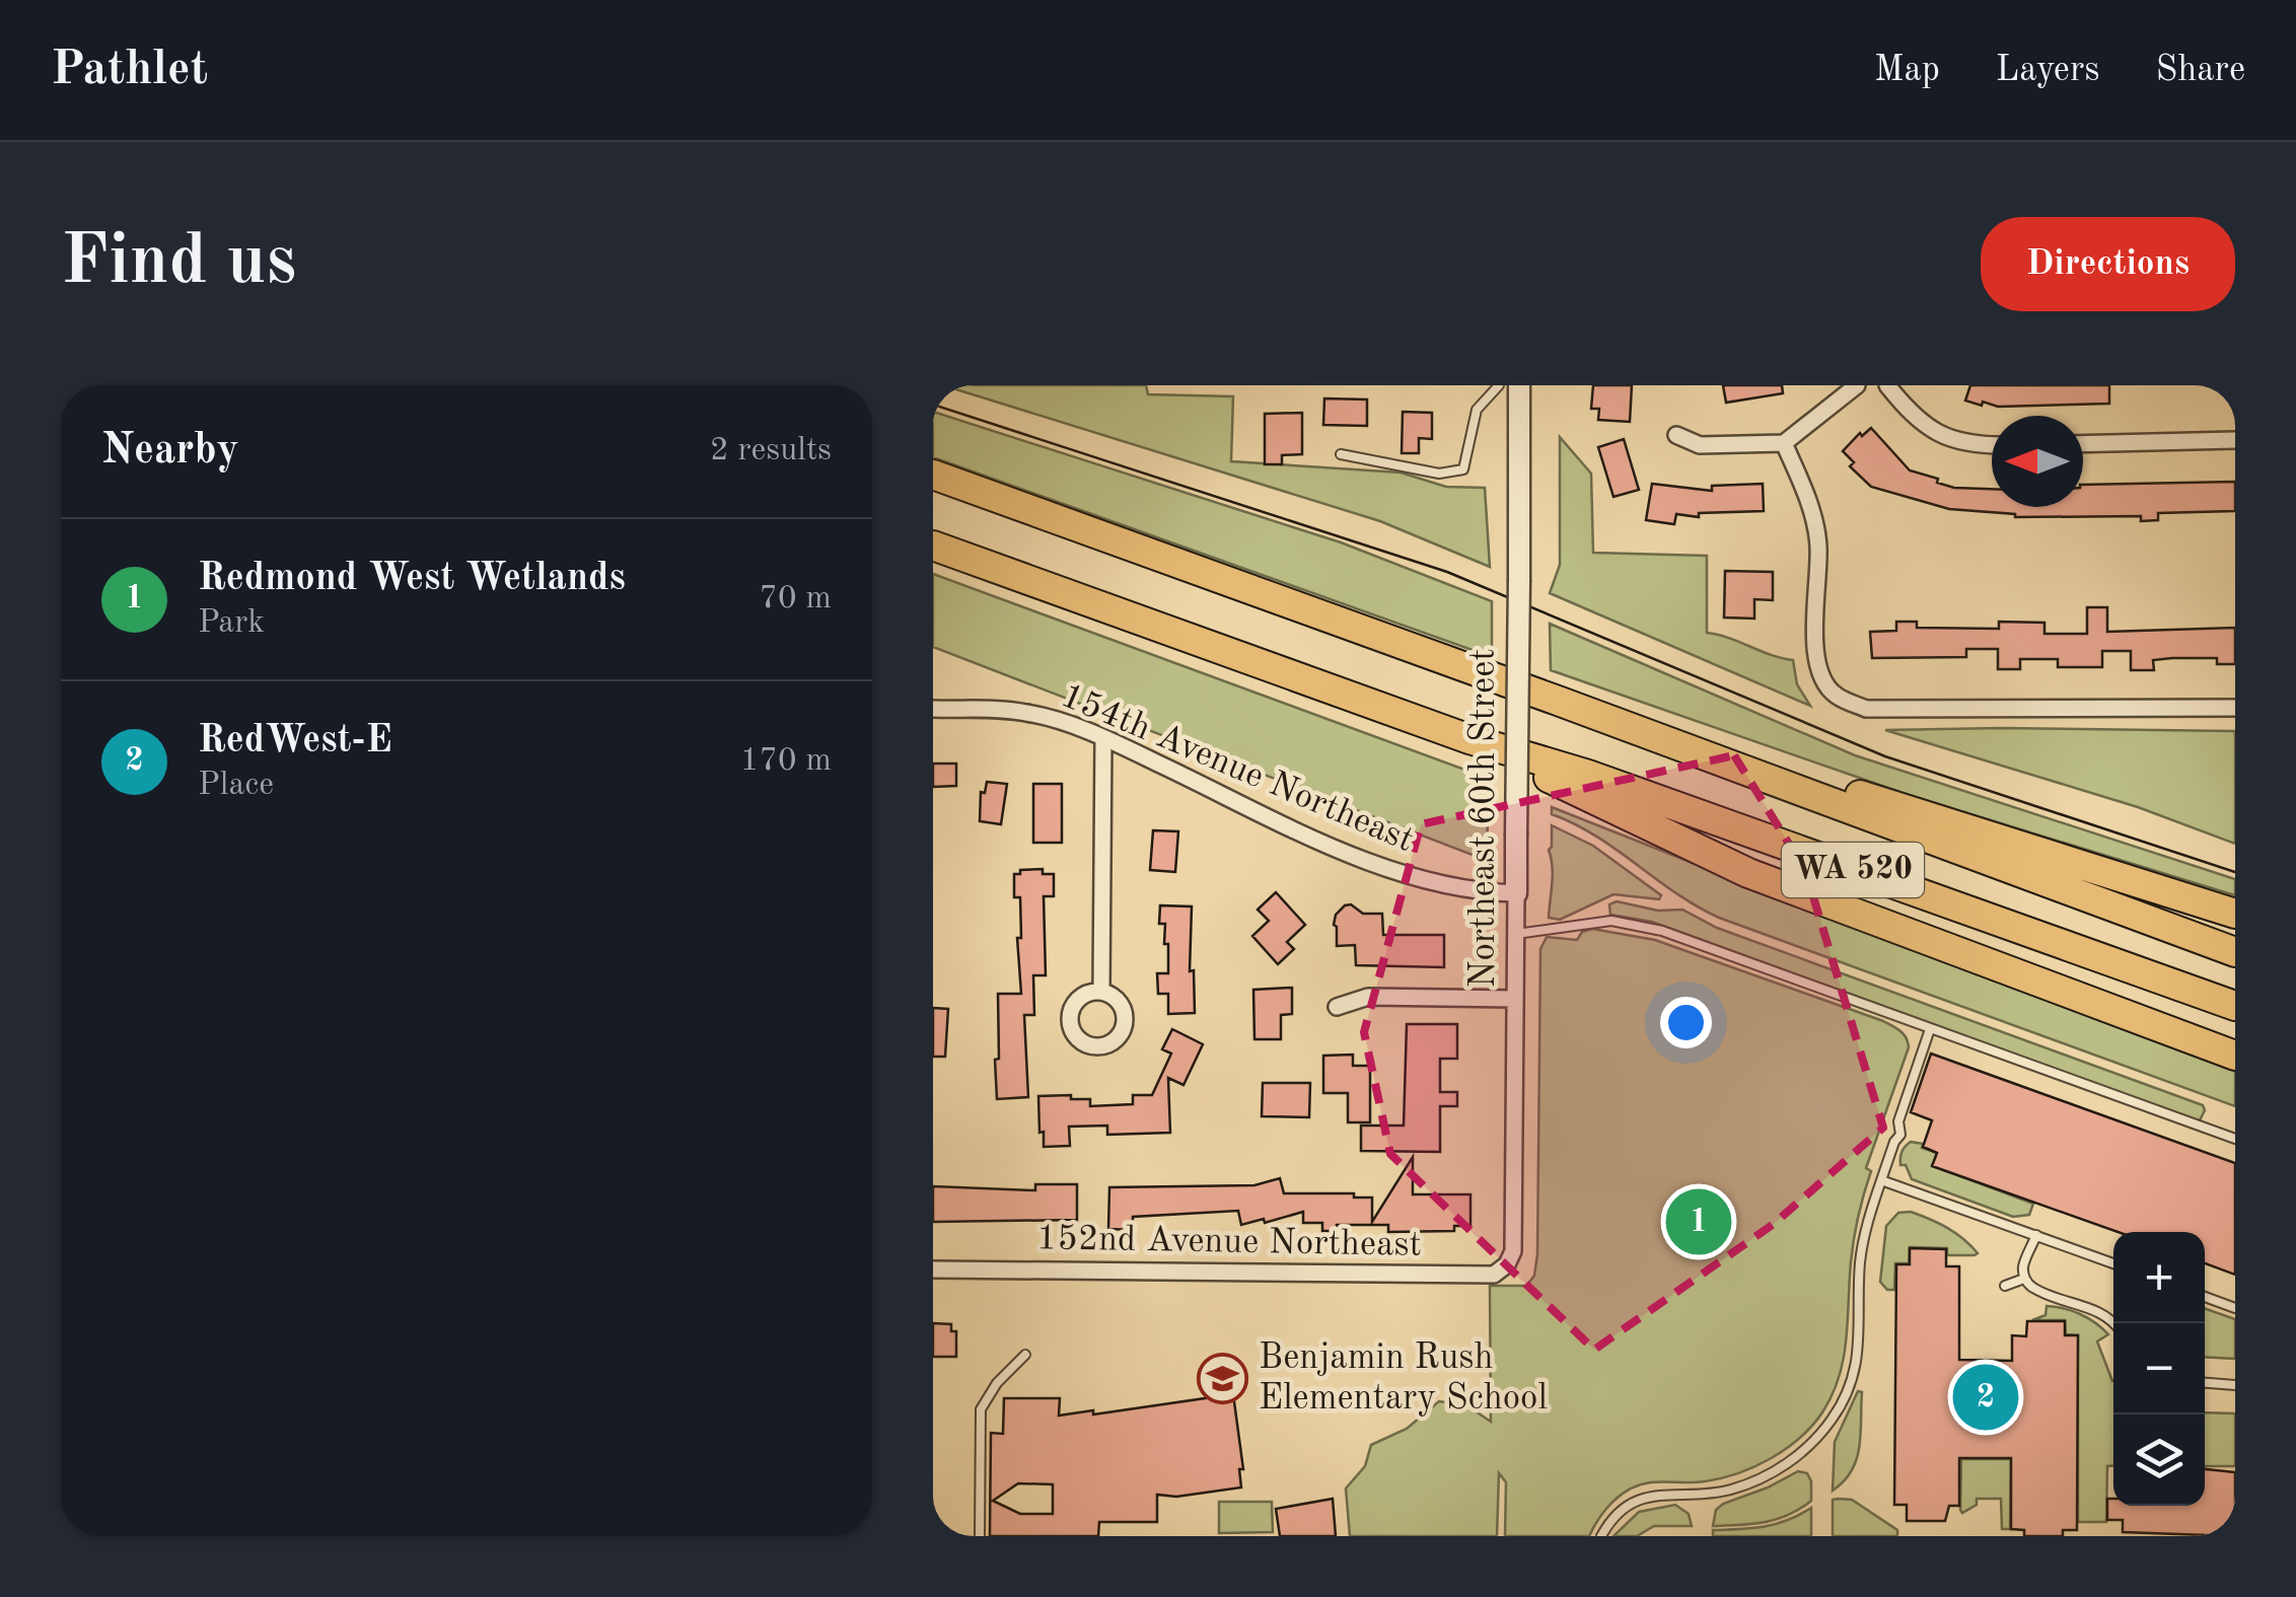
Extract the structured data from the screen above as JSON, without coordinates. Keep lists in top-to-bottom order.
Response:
{
  "streets": {
    "highway": ["WA 520"],
    "street": ["154th Avenue Northeast", "Northeast 60th Street", "152nd Avenue Northeast"]
  },
  "crossings": [
    ["154th Avenue Northeast", "Northeast 60th Street"],
    ["Northeast 60th Street", "152nd Avenue Northeast"]
  ],
  "places": {
    "school or university": ["Benjamin Rush Elementary School"]
  },
  "north": "left",
  "page": {
    "header": "Pathlet",
    "nav": ["Map", "Layers", "Share"],
    "buttons": "Directions",
    "title": "Find us",
    "heading": ["Nearby", "2 results"],
    "list": [
      {
        "mark": "1",
        "name": "Redmond West Wetlands",
        "note": "Park",
        "value": "70 m"
      },
      {
        "mark": "2",
        "name": "RedWest-E",
        "note": "Place",
        "value": "170 m"
      }
    ],
    "pins": ["1", "2"],
    "map_buttons": ["+", "−"]
  }
}
